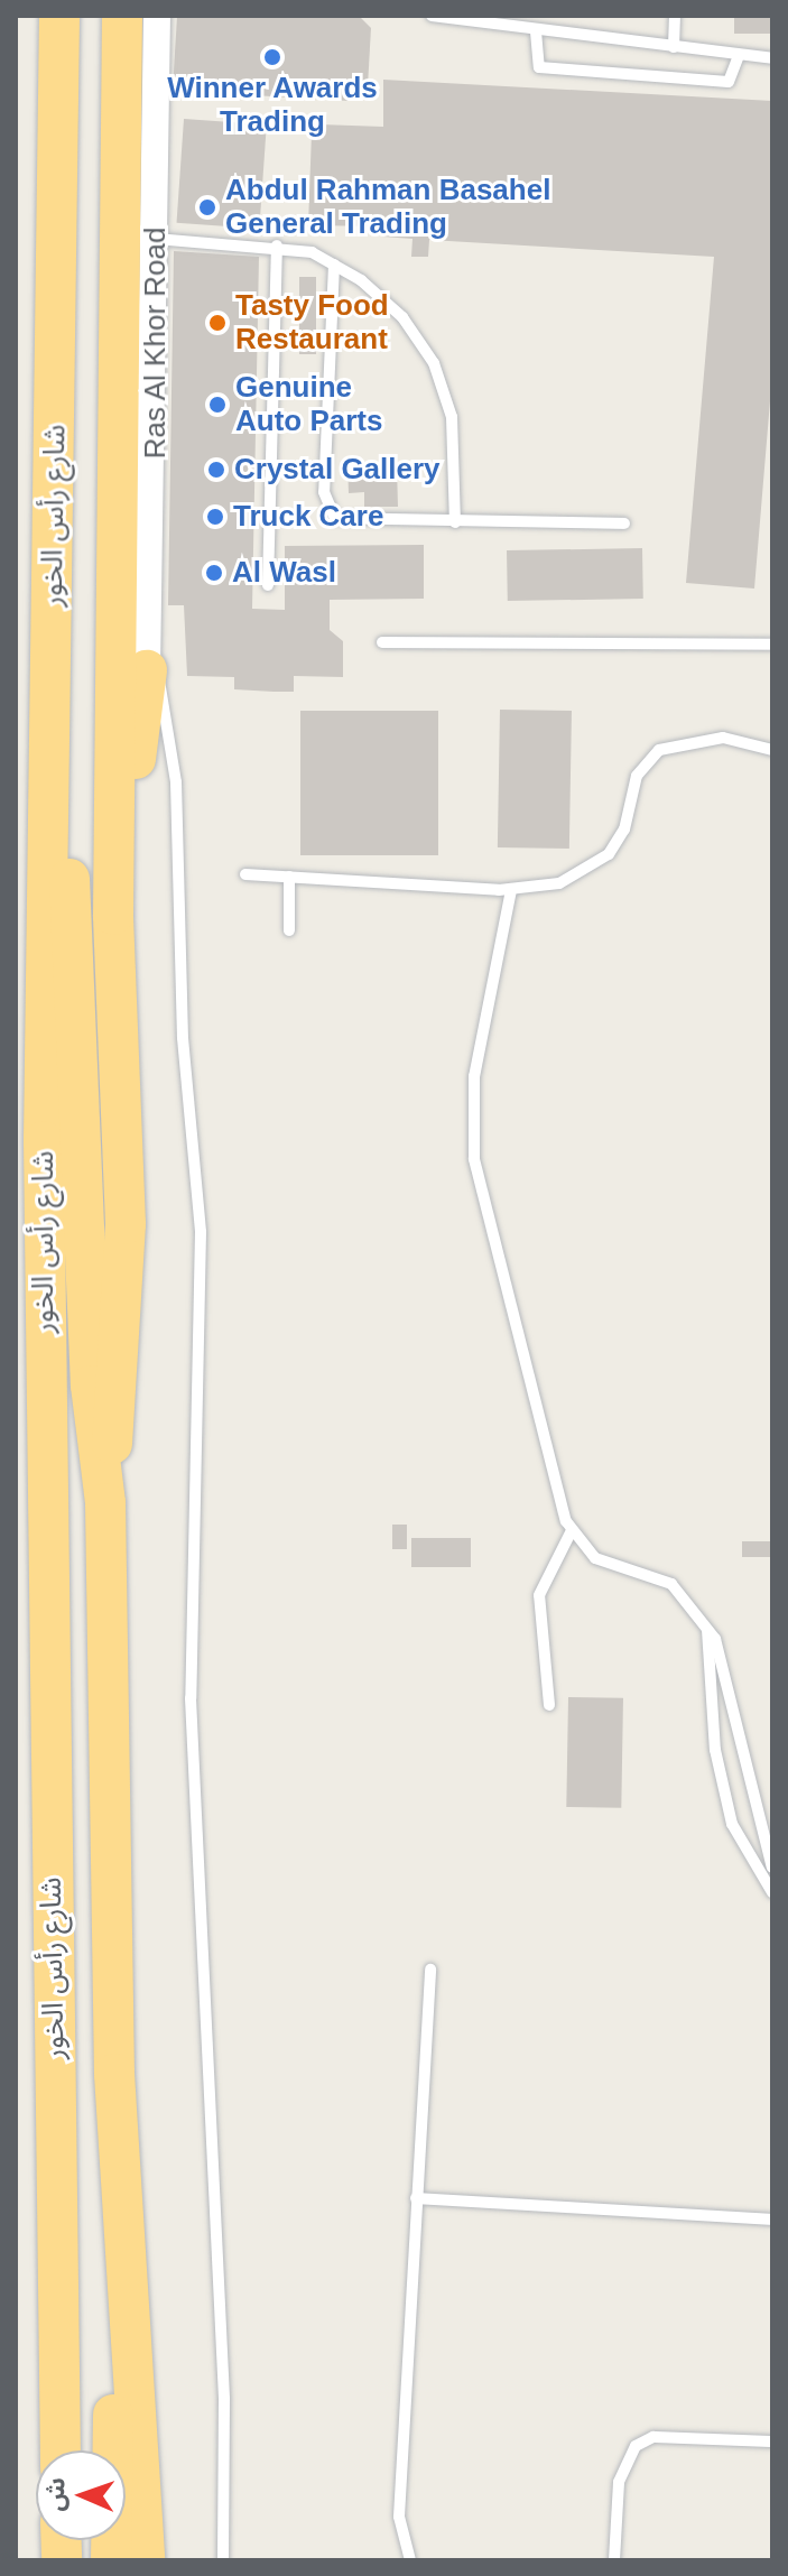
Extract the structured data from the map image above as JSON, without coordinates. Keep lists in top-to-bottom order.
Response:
{
  "streets": {
    "highway": ["شارع رأس الخور"],
    "street": ["Ras Al Khor Road"]
  },
  "places": [
    "Winner Awards Trading",
    "Abdul Rahman Basahel General Trading",
    "Tasty Food Restaurant",
    "Genuine Auto Parts",
    "Crystal Gallery",
    "Truck Care",
    "Al Wasl"
  ],
  "north": "left"
}
